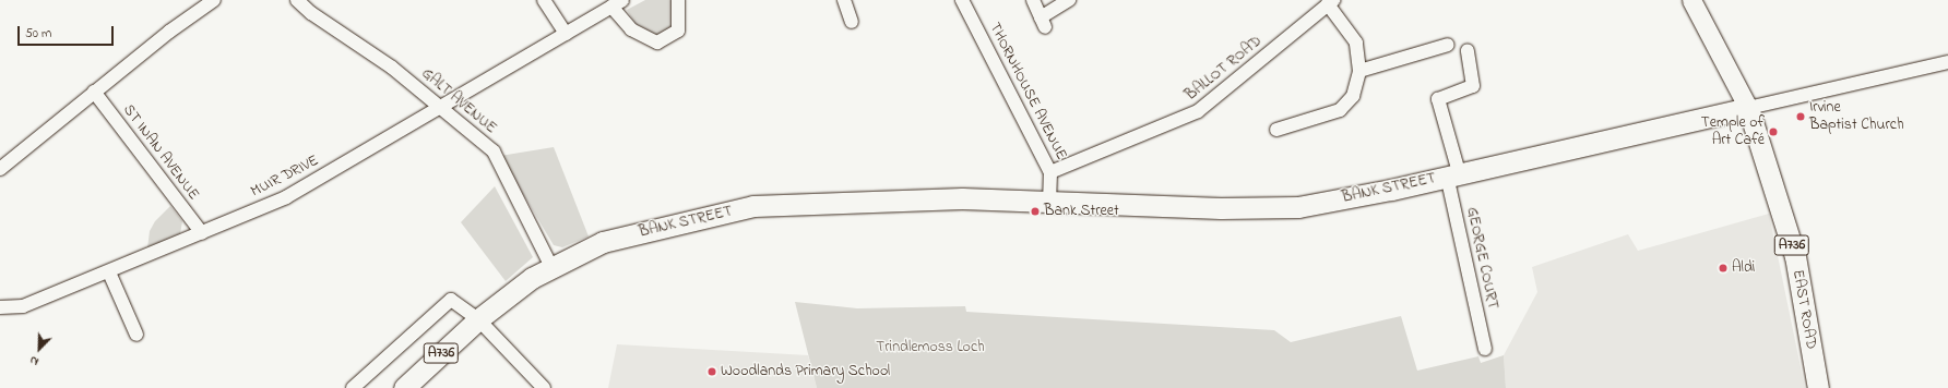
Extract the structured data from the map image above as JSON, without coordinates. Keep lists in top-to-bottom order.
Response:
{
  "streets": {
    "main road": ["BANK STREET", "A736", "EAST ROAD"],
    "street": [
      "BALLOT ROAD",
      "THORNHOUSE AVENUE",
      "GALT AVENUE",
      "ST INAN AVENUE",
      "MUIR DRIVE",
      "GEORGE COURT"
    ]
  },
  "crossings": [
    ["BALLOT ROAD", "THORNHOUSE AVENUE"],
    ["THORNHOUSE AVENUE", "BANK STREET"],
    ["GALT AVENUE", "MUIR DRIVE"],
    ["GALT AVENUE", "BANK STREET"],
    ["ST INAN AVENUE", "MUIR DRIVE"],
    ["BANK STREET", "GEORGE COURT"],
    ["BANK STREET", "EAST ROAD"]
  ],
  "parks": ["Trindlemoss Loch"],
  "places": [
    "Irvine Baptist Church",
    "Temple of Art Café",
    "Bank Street",
    "Aldi",
    "Woodlands Primary School"
  ],
  "scale_bar": "50 m",
  "north": "bottom left"
}
